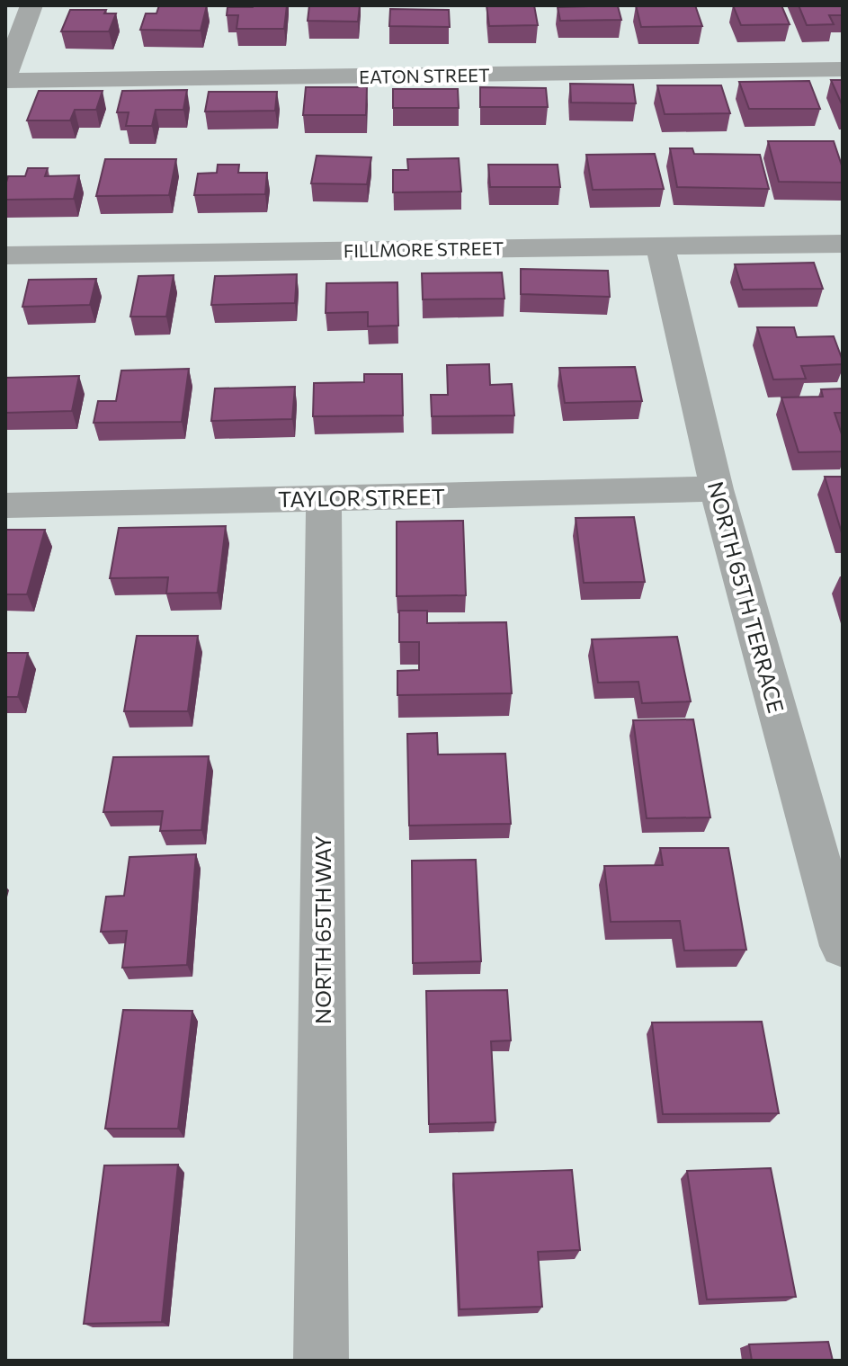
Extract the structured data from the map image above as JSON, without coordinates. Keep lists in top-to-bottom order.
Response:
{
  "streets": {
    "street": [
      "EATON STREET",
      "FILLMORE STREET",
      "TAYLOR STREET",
      "NORTH 65TH TERRACE",
      "NORTH 65TH WAY"
    ]
  },
  "crossings": [
    ["FILLMORE STREET", "NORTH 65TH TERRACE"],
    ["TAYLOR STREET", "NORTH 65TH TERRACE"],
    ["TAYLOR STREET", "NORTH 65TH WAY"]
  ]
}
